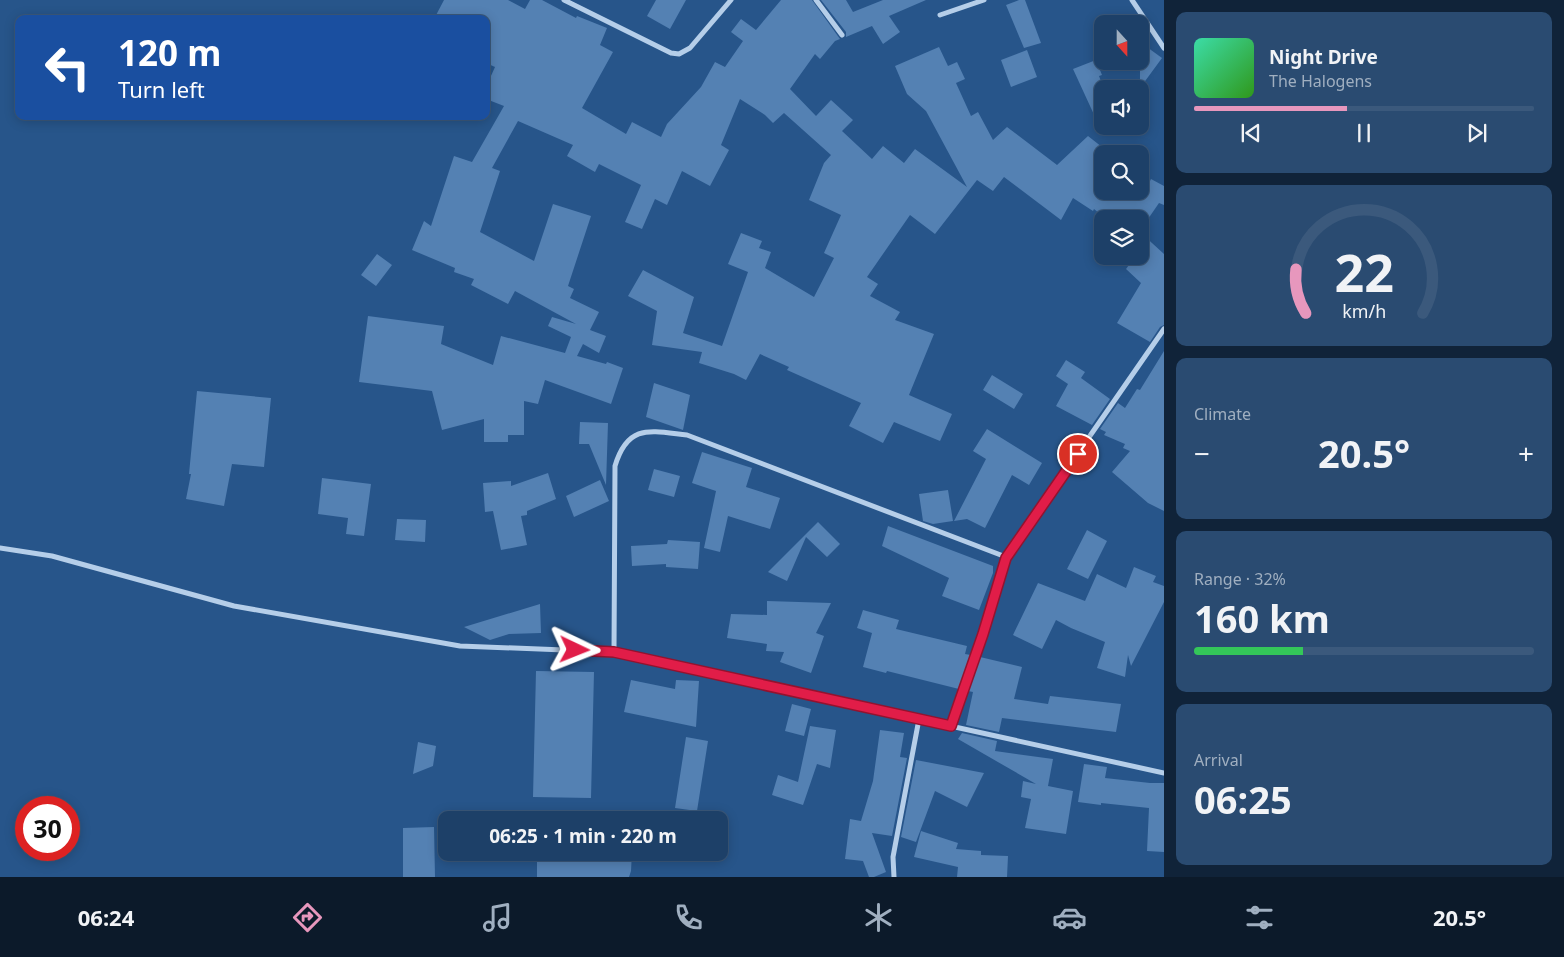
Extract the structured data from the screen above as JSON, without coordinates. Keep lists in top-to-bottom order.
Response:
{
  "north": "bottom",
  "page": {
    "turn": ["120 m", "Turn left"],
    "song": ["Night Drive", "The Halogens"],
    "tile": [
      "Climate",
      ["Range · 32%", "160 km"],
      ["Arrival", "06:25"]
    ],
    "heat": ["−", "20.5°", "+"],
    "limit": "30",
    "trip": "06:25 · 1 min · 220 m",
    "tabs": ["06:24", "20.5°"],
    "gauge": ["22", "km/h"]
  }
}
